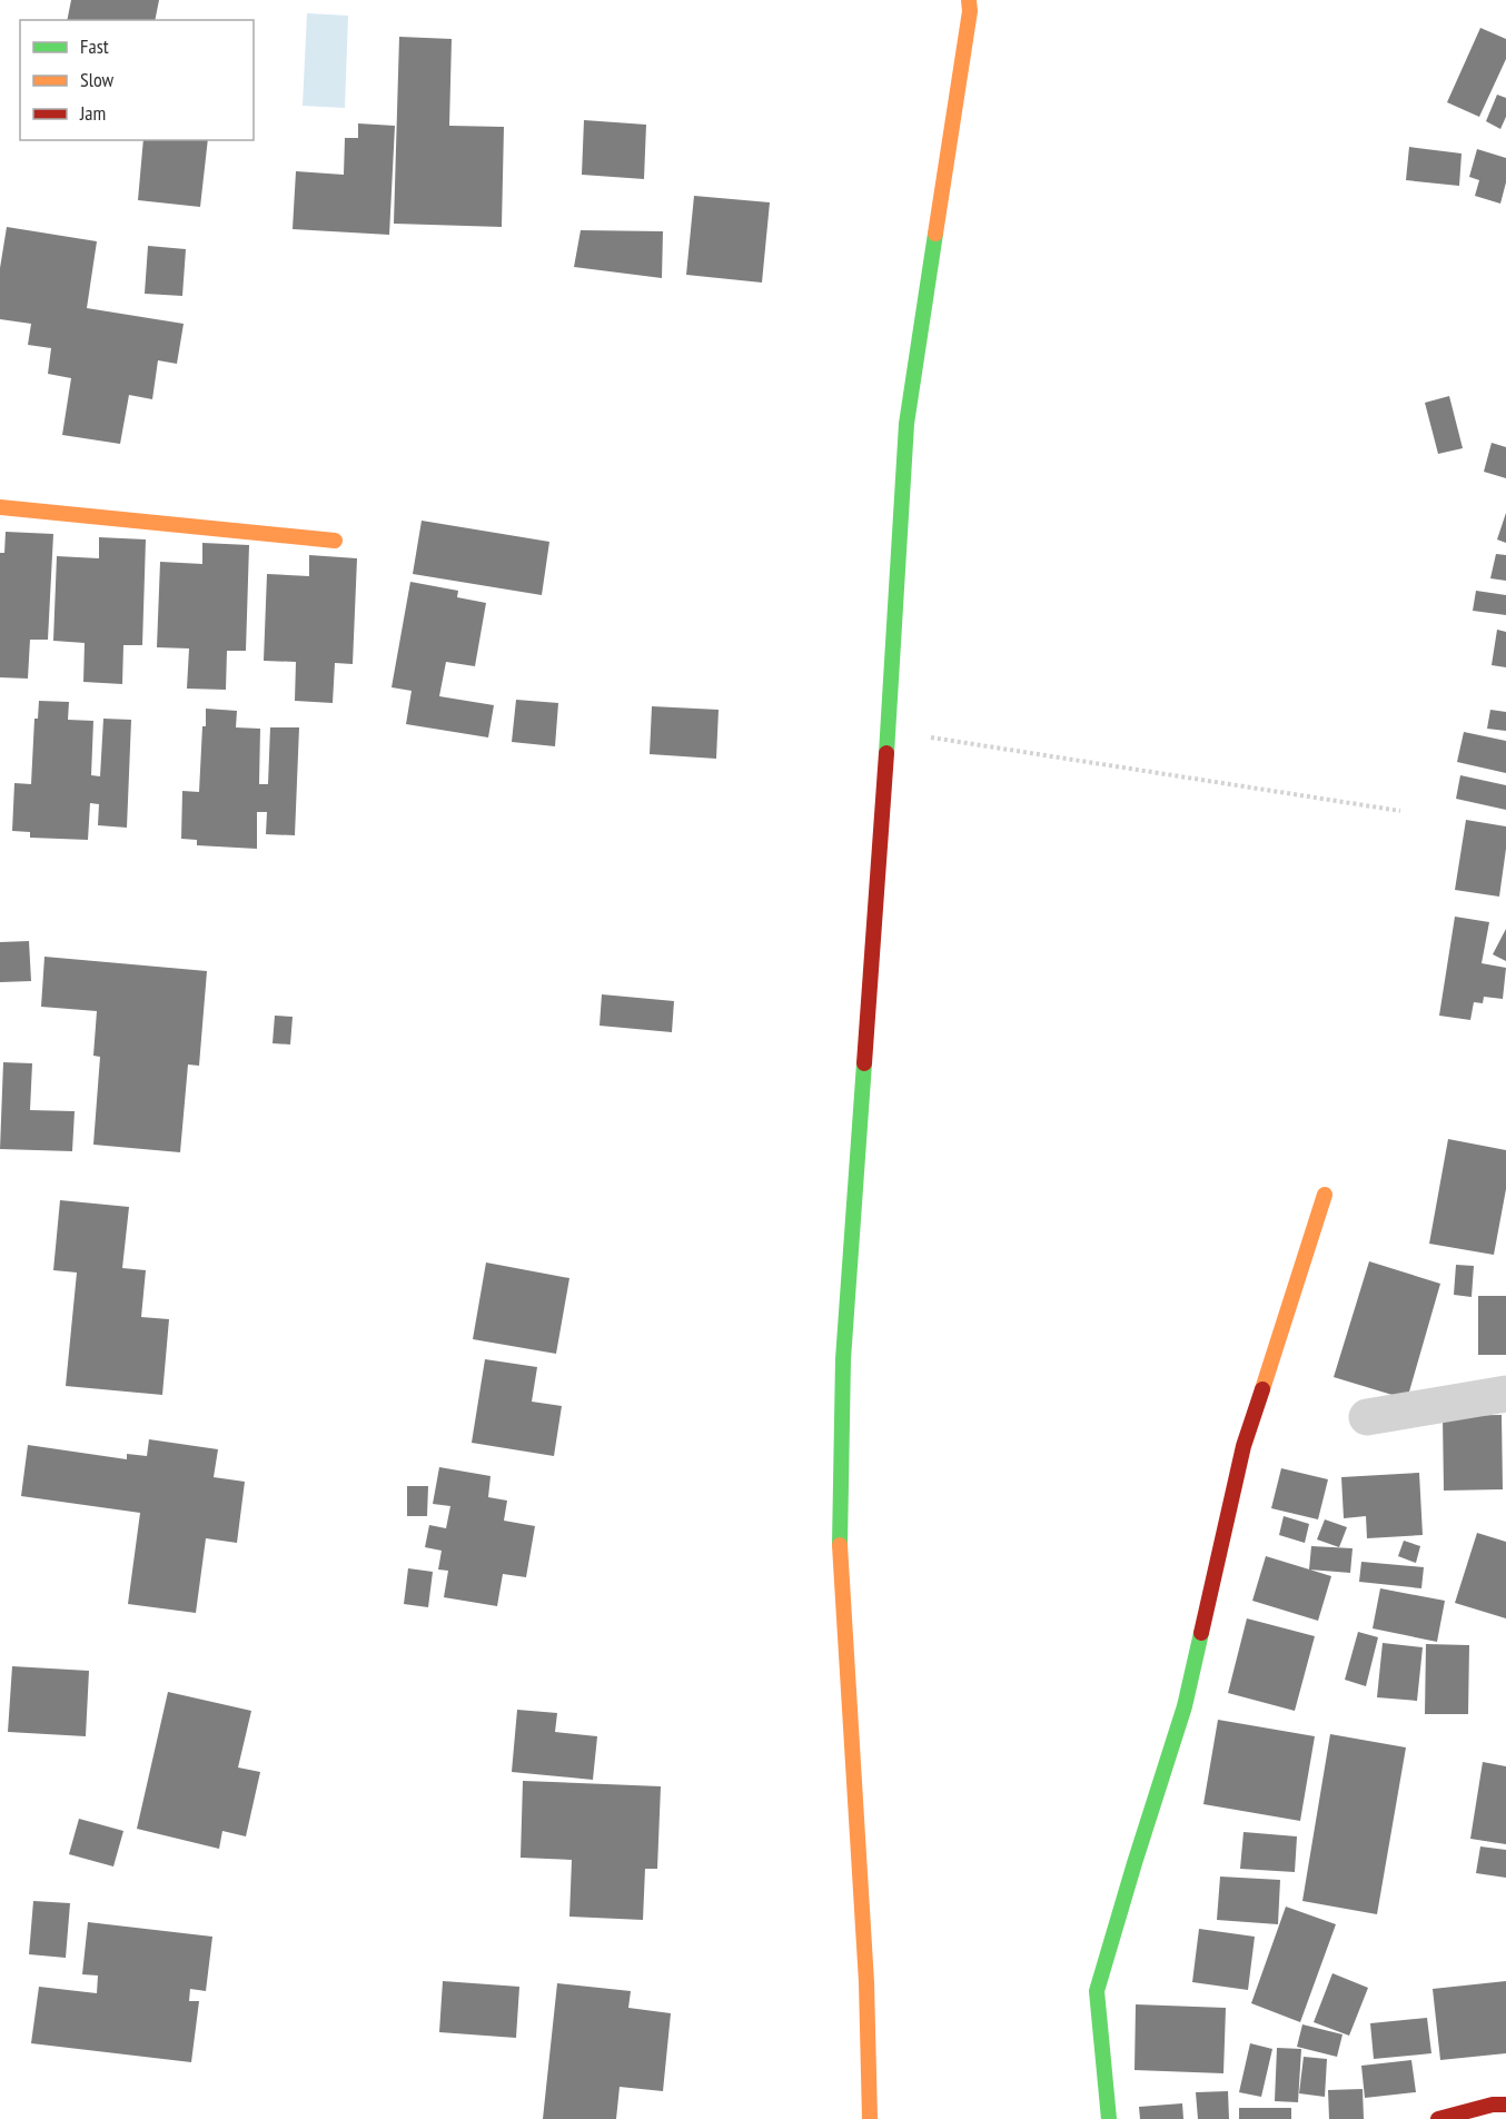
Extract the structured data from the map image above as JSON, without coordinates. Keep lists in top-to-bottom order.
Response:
{
  "legend": ["Fast", "Slow", "Jam"]
}
